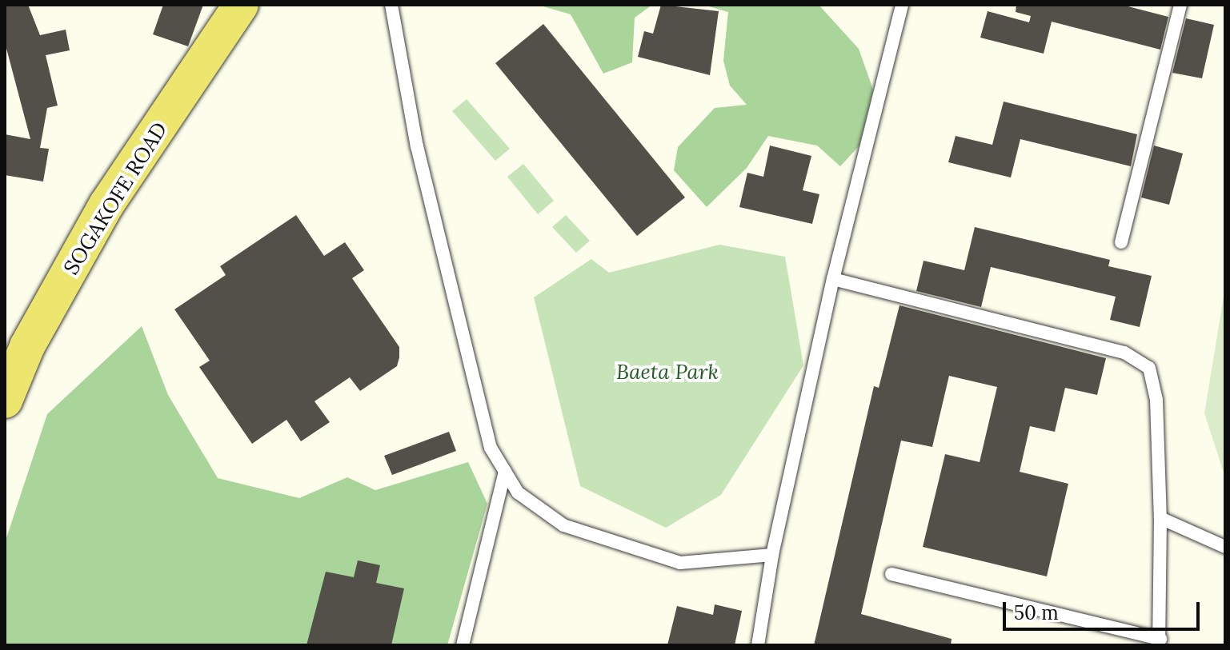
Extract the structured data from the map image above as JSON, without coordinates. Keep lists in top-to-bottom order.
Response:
{
  "streets": {
    "main road": ["SOGAKOFE ROAD"]
  },
  "parks": ["Baeta Park"],
  "scale_bar": "50 m"
}
